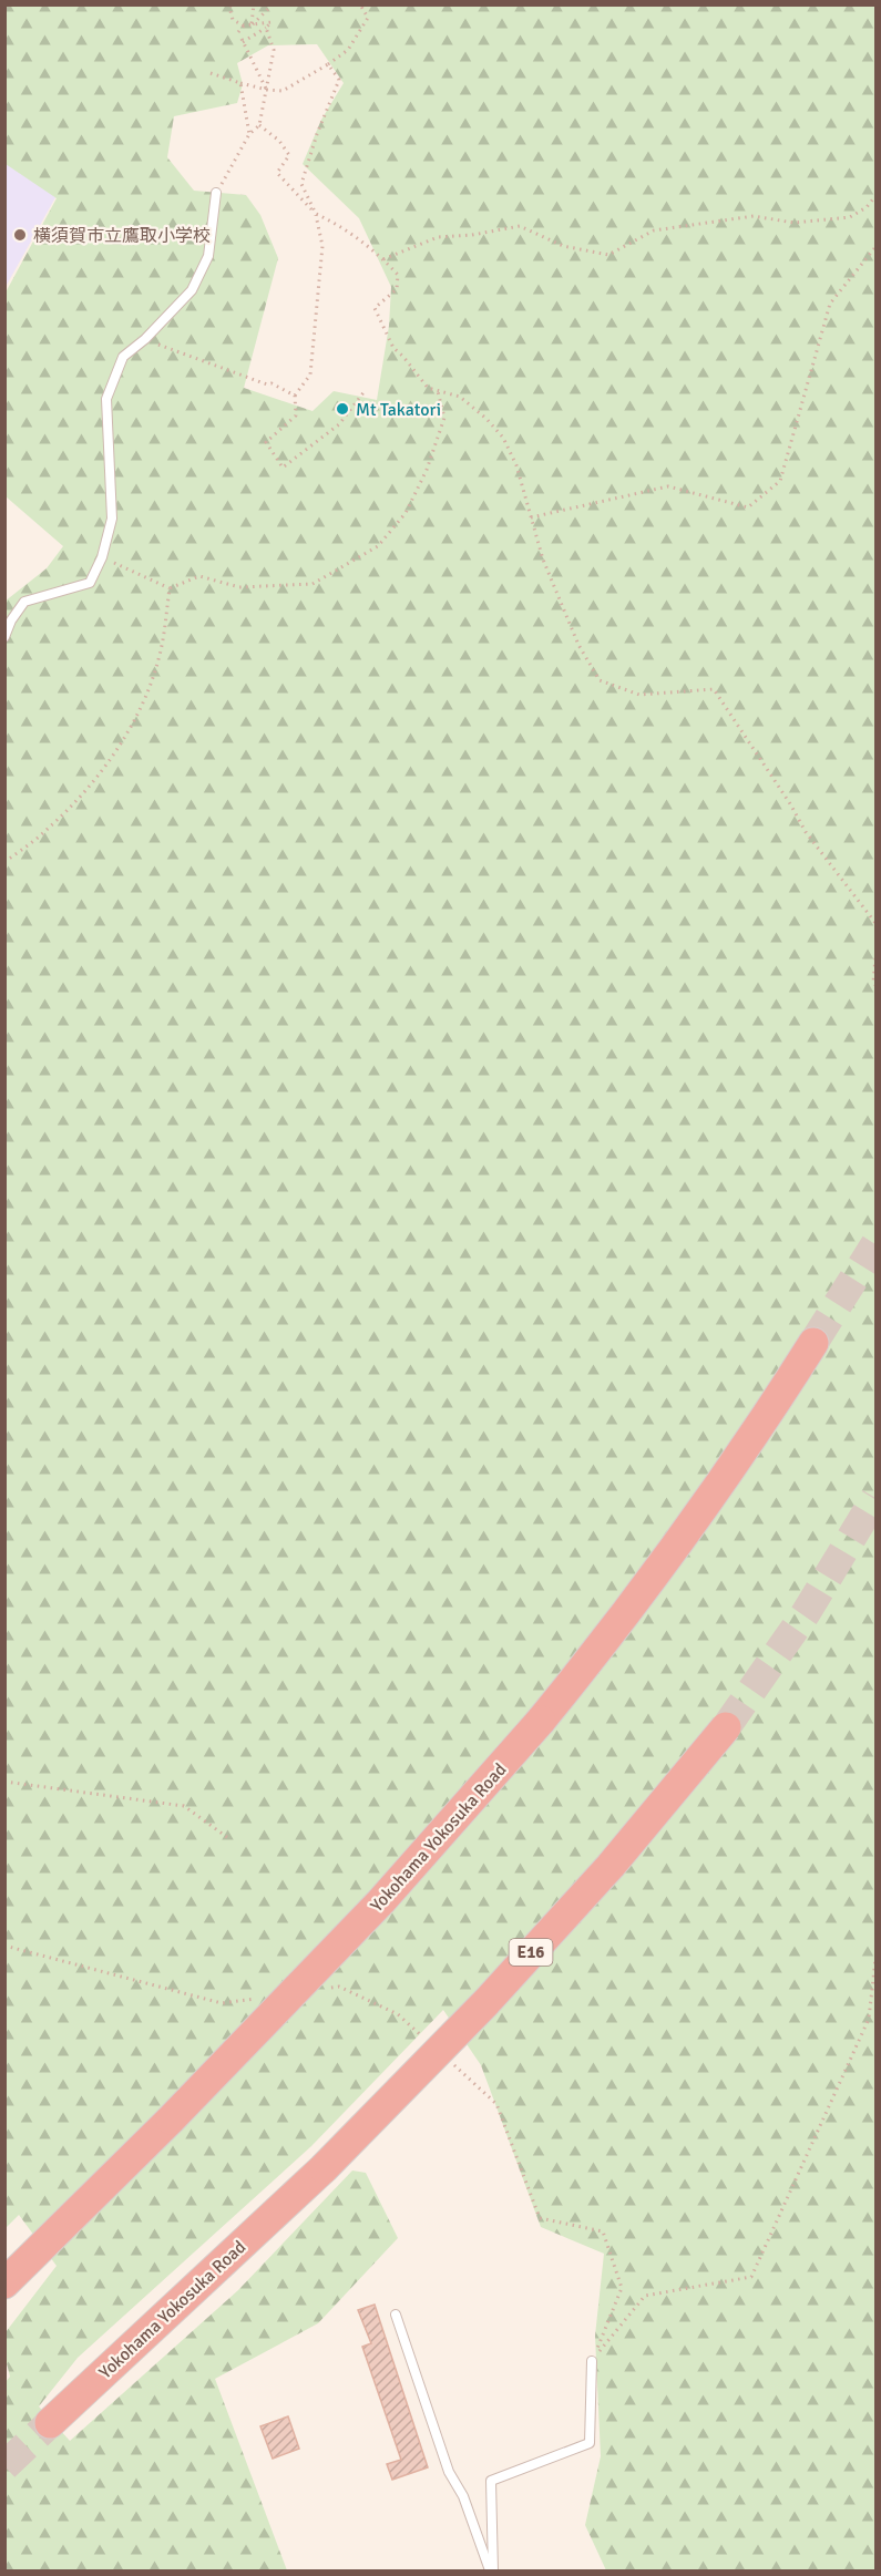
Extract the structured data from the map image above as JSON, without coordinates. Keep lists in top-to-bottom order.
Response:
{
  "streets": {
    "highway": ["Yokohama Yokosuka Road", "E16"]
  },
  "places": ["横須賀市立鷹取小学校", "Mt Takatori"]
}
